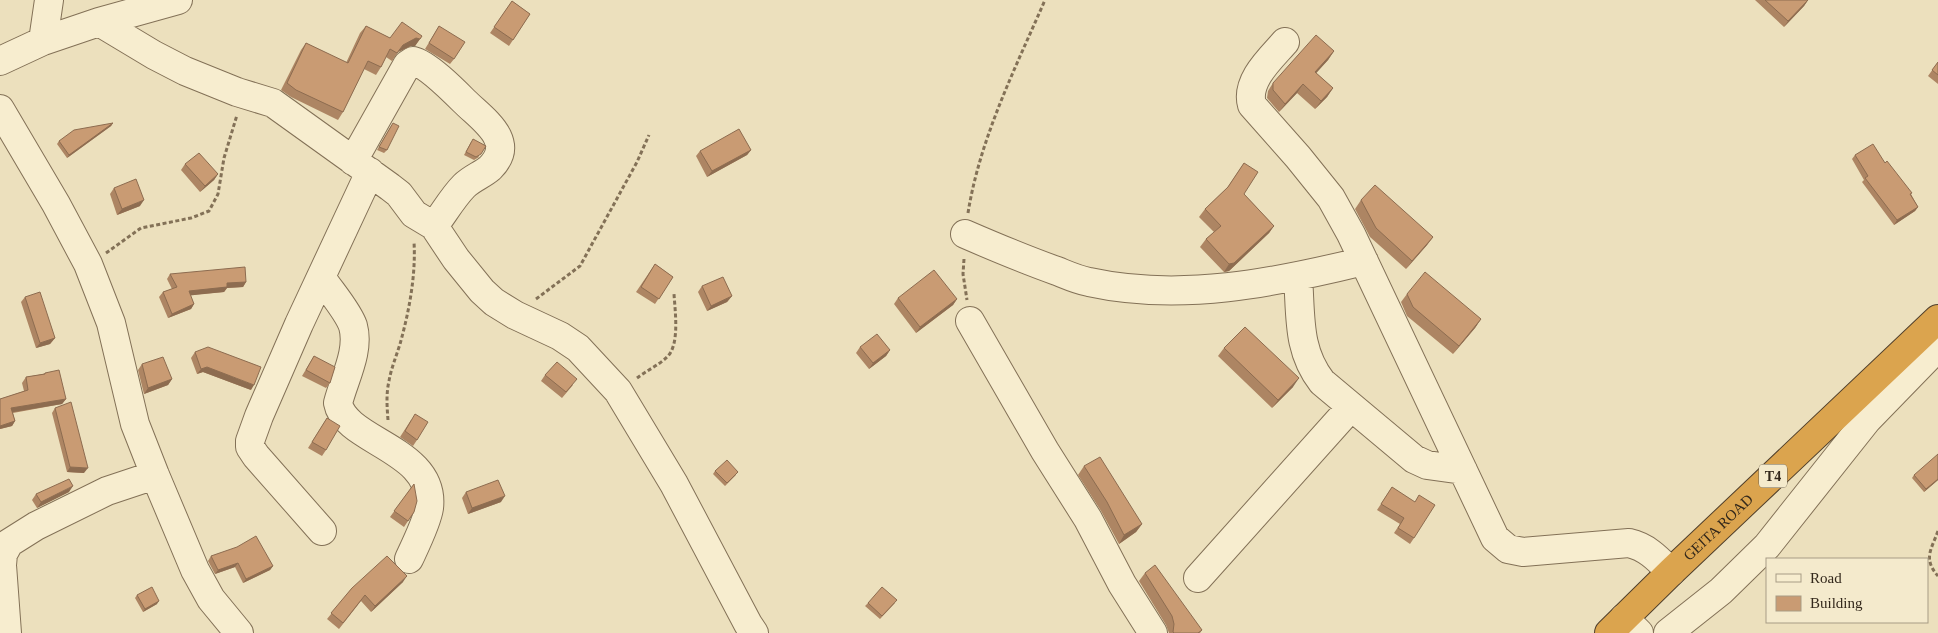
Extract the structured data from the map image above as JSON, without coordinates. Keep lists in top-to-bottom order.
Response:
{
  "streets": {
    "highway": ["T4", "GEITA ROAD"]
  },
  "legend": ["Road", "Building"]
}
